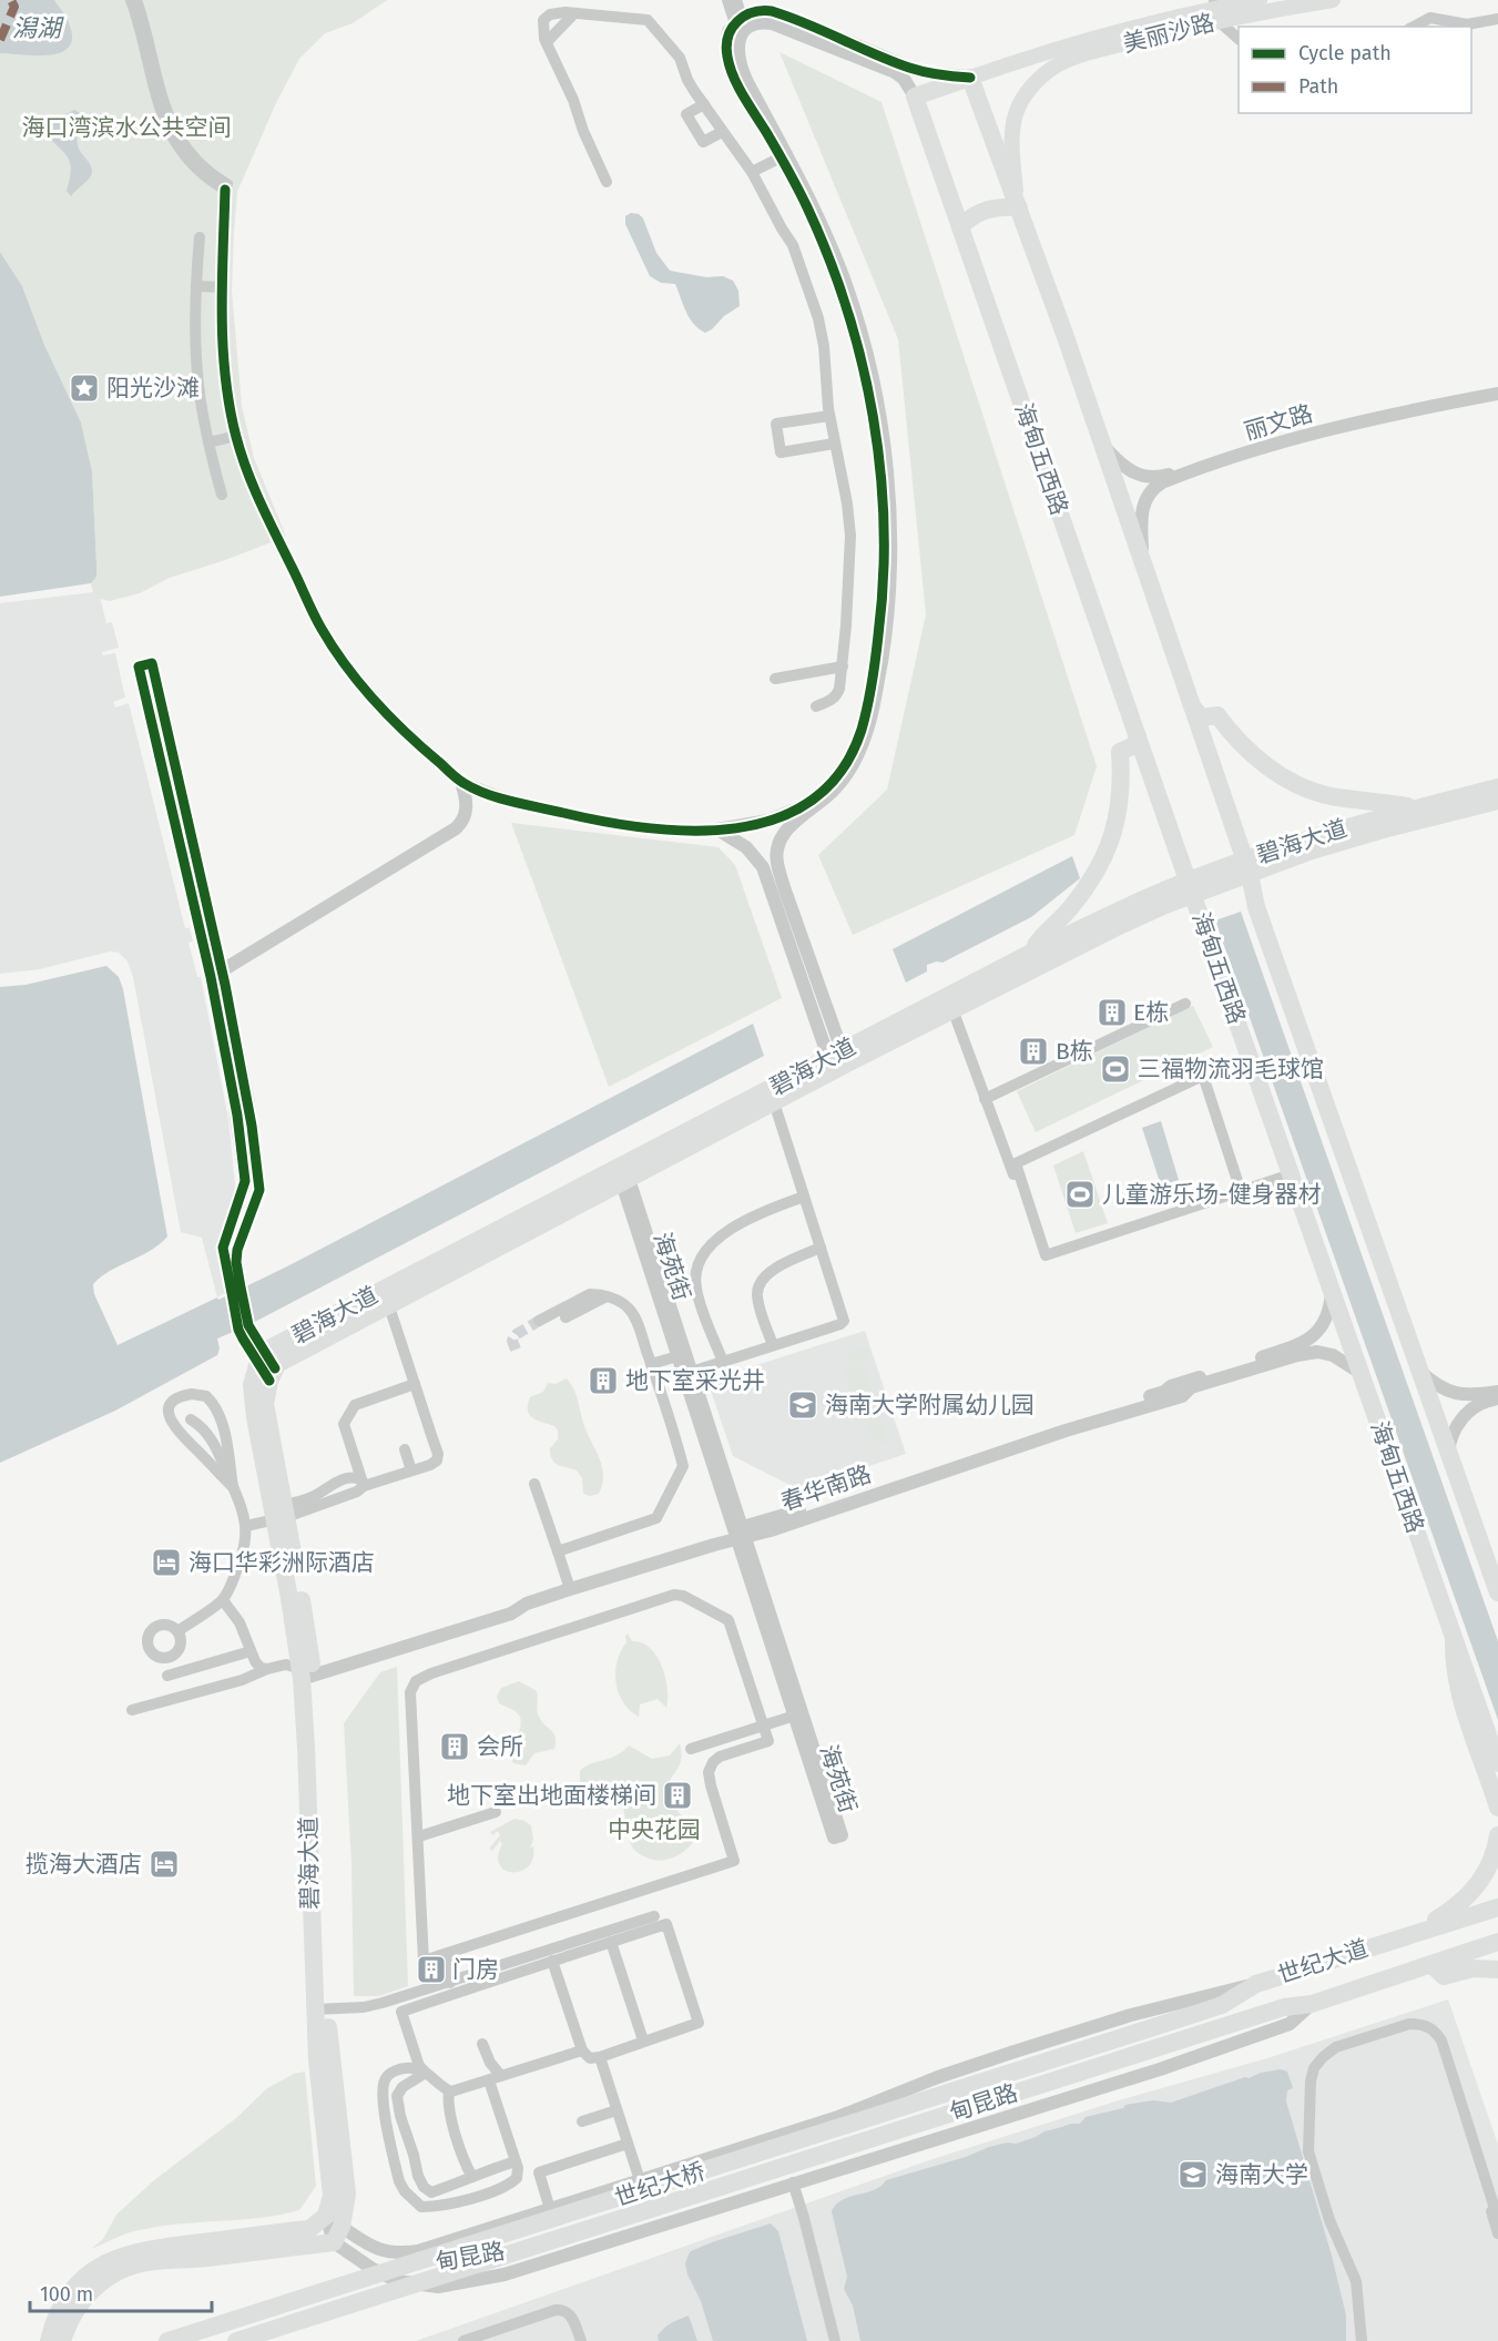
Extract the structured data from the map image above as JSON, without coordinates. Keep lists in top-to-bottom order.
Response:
{
  "streets": {
    "main road": [
      "美丽沙路",
      "海甸五西路",
      "碧海大道",
      "世纪大道",
      "世纪大桥"
    ],
    "street": [
      "丽文路",
      "海苑街",
      "春华南路",
      "甸昆路"
    ]
  },
  "crossings": [
    ["海甸五西路", "碧海大道"],
    ["海甸五西路", "春华南路"],
    ["碧海大道", "海苑街"],
    ["碧海大道", "春华南路"],
    ["碧海大道", "甸昆路"],
    ["海苑街", "春华南路"],
    ["世纪大道", "甸昆路"],
    ["世纪大道", "世纪大桥"]
  ],
  "water": ["潟湖"],
  "parks": ["海口湾滨水公共空间", "中央花园"],
  "places": {
    "place": ["阳光沙滩"],
    "building": [
      "E栋",
      "B栋",
      "地下室采光井",
      "会所",
      "地下室出地面楼梯间",
      "门房"
    ],
    "sports": ["三福物流羽毛球馆", "儿童游乐场-健身器材"],
    "school or university": ["海南大学附属幼儿园", "海南大学"],
    "hotel": ["海口华彩洲际酒店", "揽海大酒店"]
  },
  "legend": ["Cycle path", "Path"],
  "scale_bar": "100 m"
}
